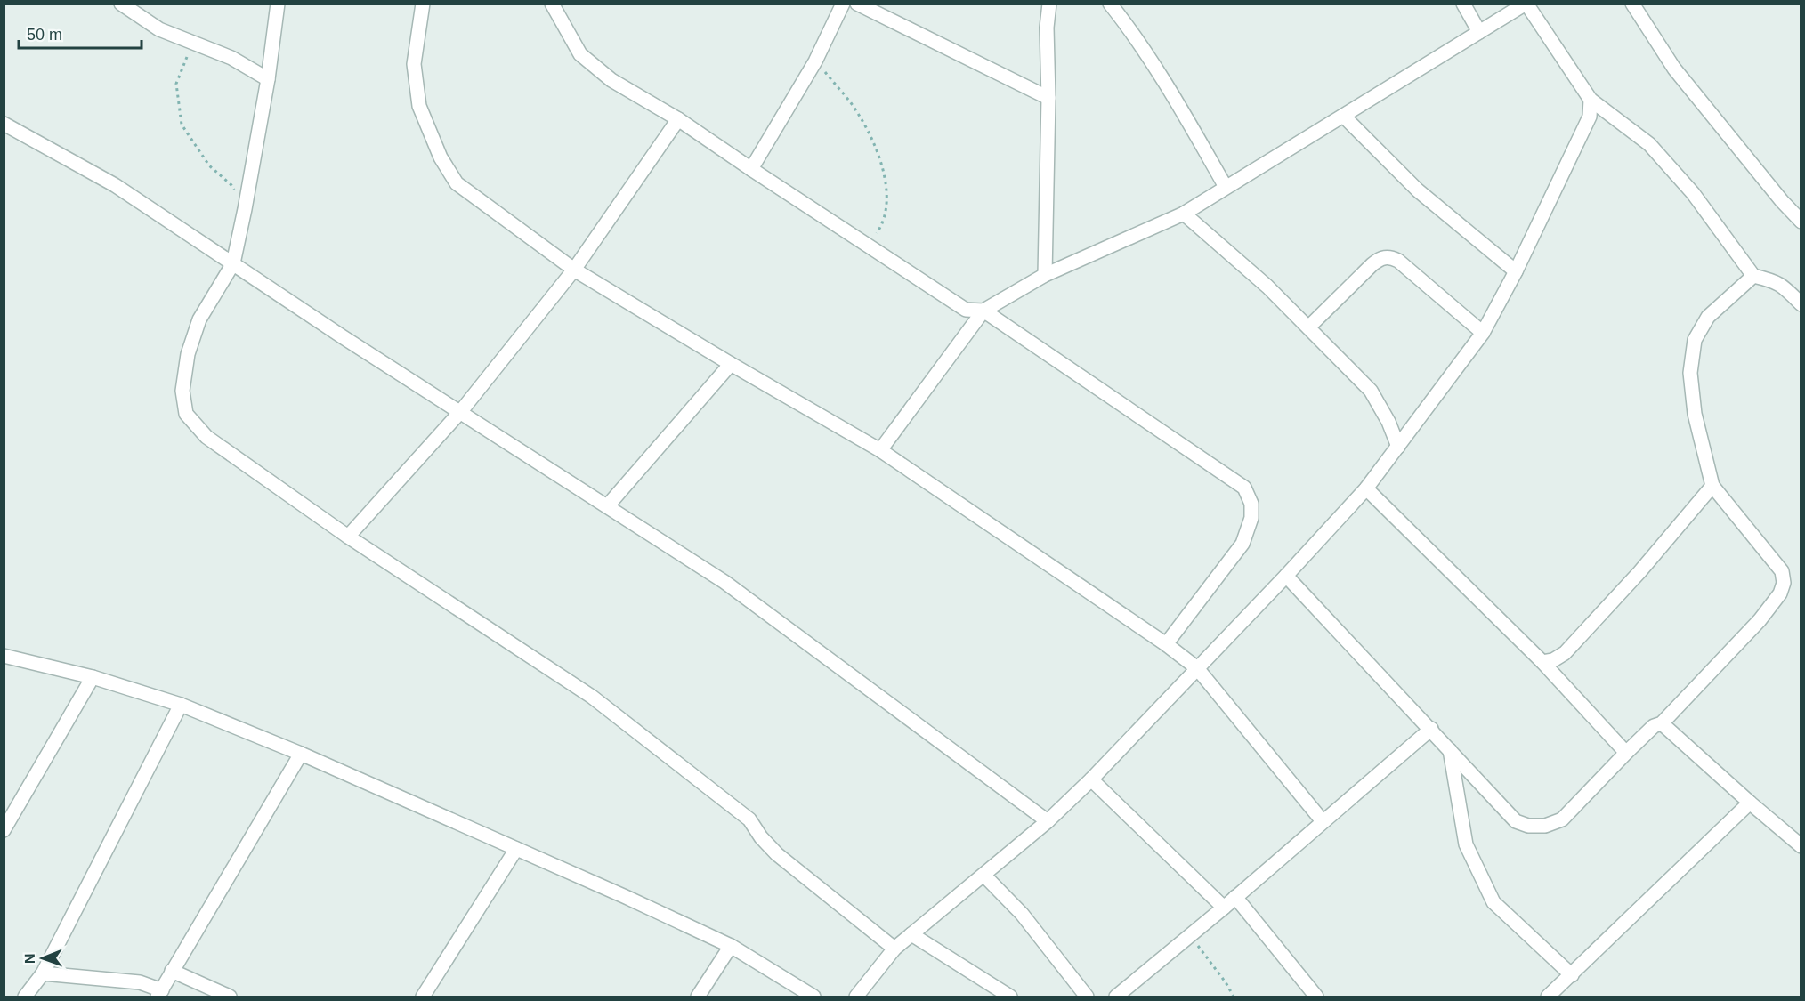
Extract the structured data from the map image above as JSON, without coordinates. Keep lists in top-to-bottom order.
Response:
{
  "scale_bar": "50 m",
  "north": "left"
}
